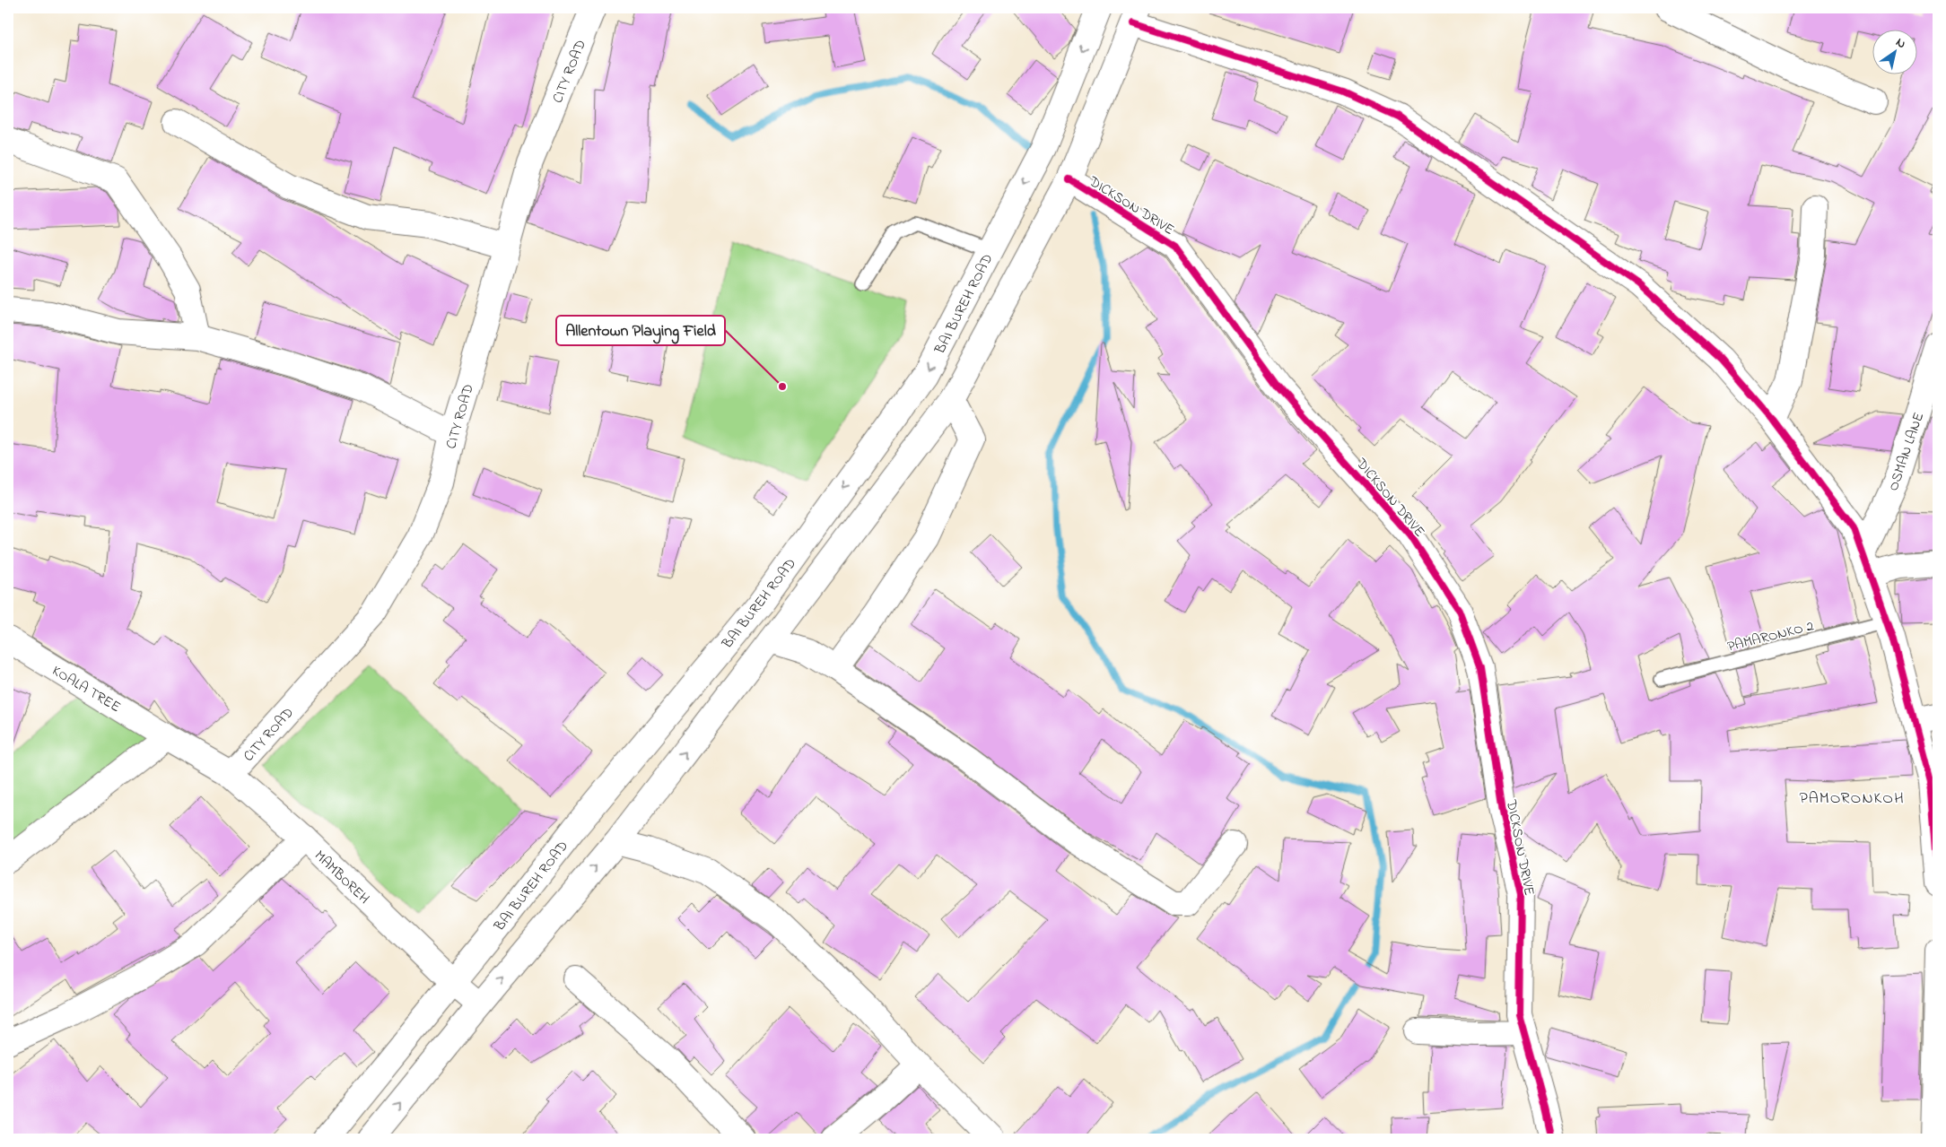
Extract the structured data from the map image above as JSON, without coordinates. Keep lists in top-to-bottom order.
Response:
{
  "streets": {
    "main road": [
      "CITY ROAD",
      "DICKSON DRIVE",
      "BAI BUREH ROAD",
      "OSMAN LANE",
      "KOALA TREE",
      "MAMBOREH"
    ],
    "lane": ["PAMARONKO 2"]
  },
  "crossings": [
    ["CITY ROAD", "KOALA TREE"],
    ["CITY ROAD", "MAMBOREH"],
    ["BAI BUREH ROAD", "MAMBOREH"],
    ["KOALA TREE", "MAMBOREH"]
  ],
  "districts": ["PAMORONKOH"],
  "places": ["Allentown Playing Field"],
  "north": "top right"
}
